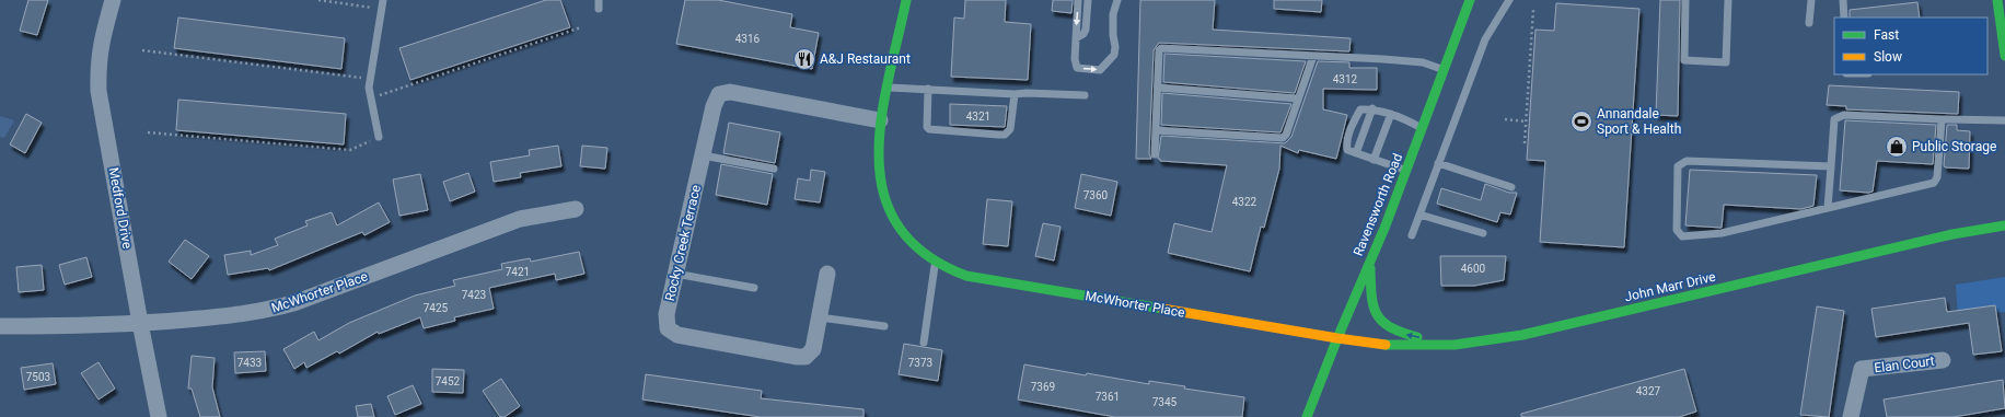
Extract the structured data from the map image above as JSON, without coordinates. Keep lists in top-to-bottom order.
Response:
{
  "streets": {
    "street": [
      "Ravensworth Road",
      "Medford Drive",
      "Rocky Creek Terrace",
      "John Marr Drive",
      "McWhorter Place",
      "Elan Court"
    ]
  },
  "crossings": [
    ["Ravensworth Road", "John Marr Drive"],
    ["Ravensworth Road", "McWhorter Place"],
    ["Medford Drive", "McWhorter Place"],
    ["Rocky Creek Terrace", "McWhorter Place"],
    ["John Marr Drive", "McWhorter Place"]
  ],
  "places": {
    "restaurant": ["A&J Restaurant"],
    "sports": ["Annandale Sport & Health"],
    "shop": ["Public Storage"]
  },
  "house_numbers": [
    "4316",
    "4312",
    "4321",
    "7360",
    "4322",
    "4600",
    "7421",
    "7423",
    "7425",
    "7433",
    "7373",
    "7503",
    "7452",
    "7369",
    "4327",
    "7361",
    "7345"
  ],
  "legend": ["Fast", "Slow"]
}
